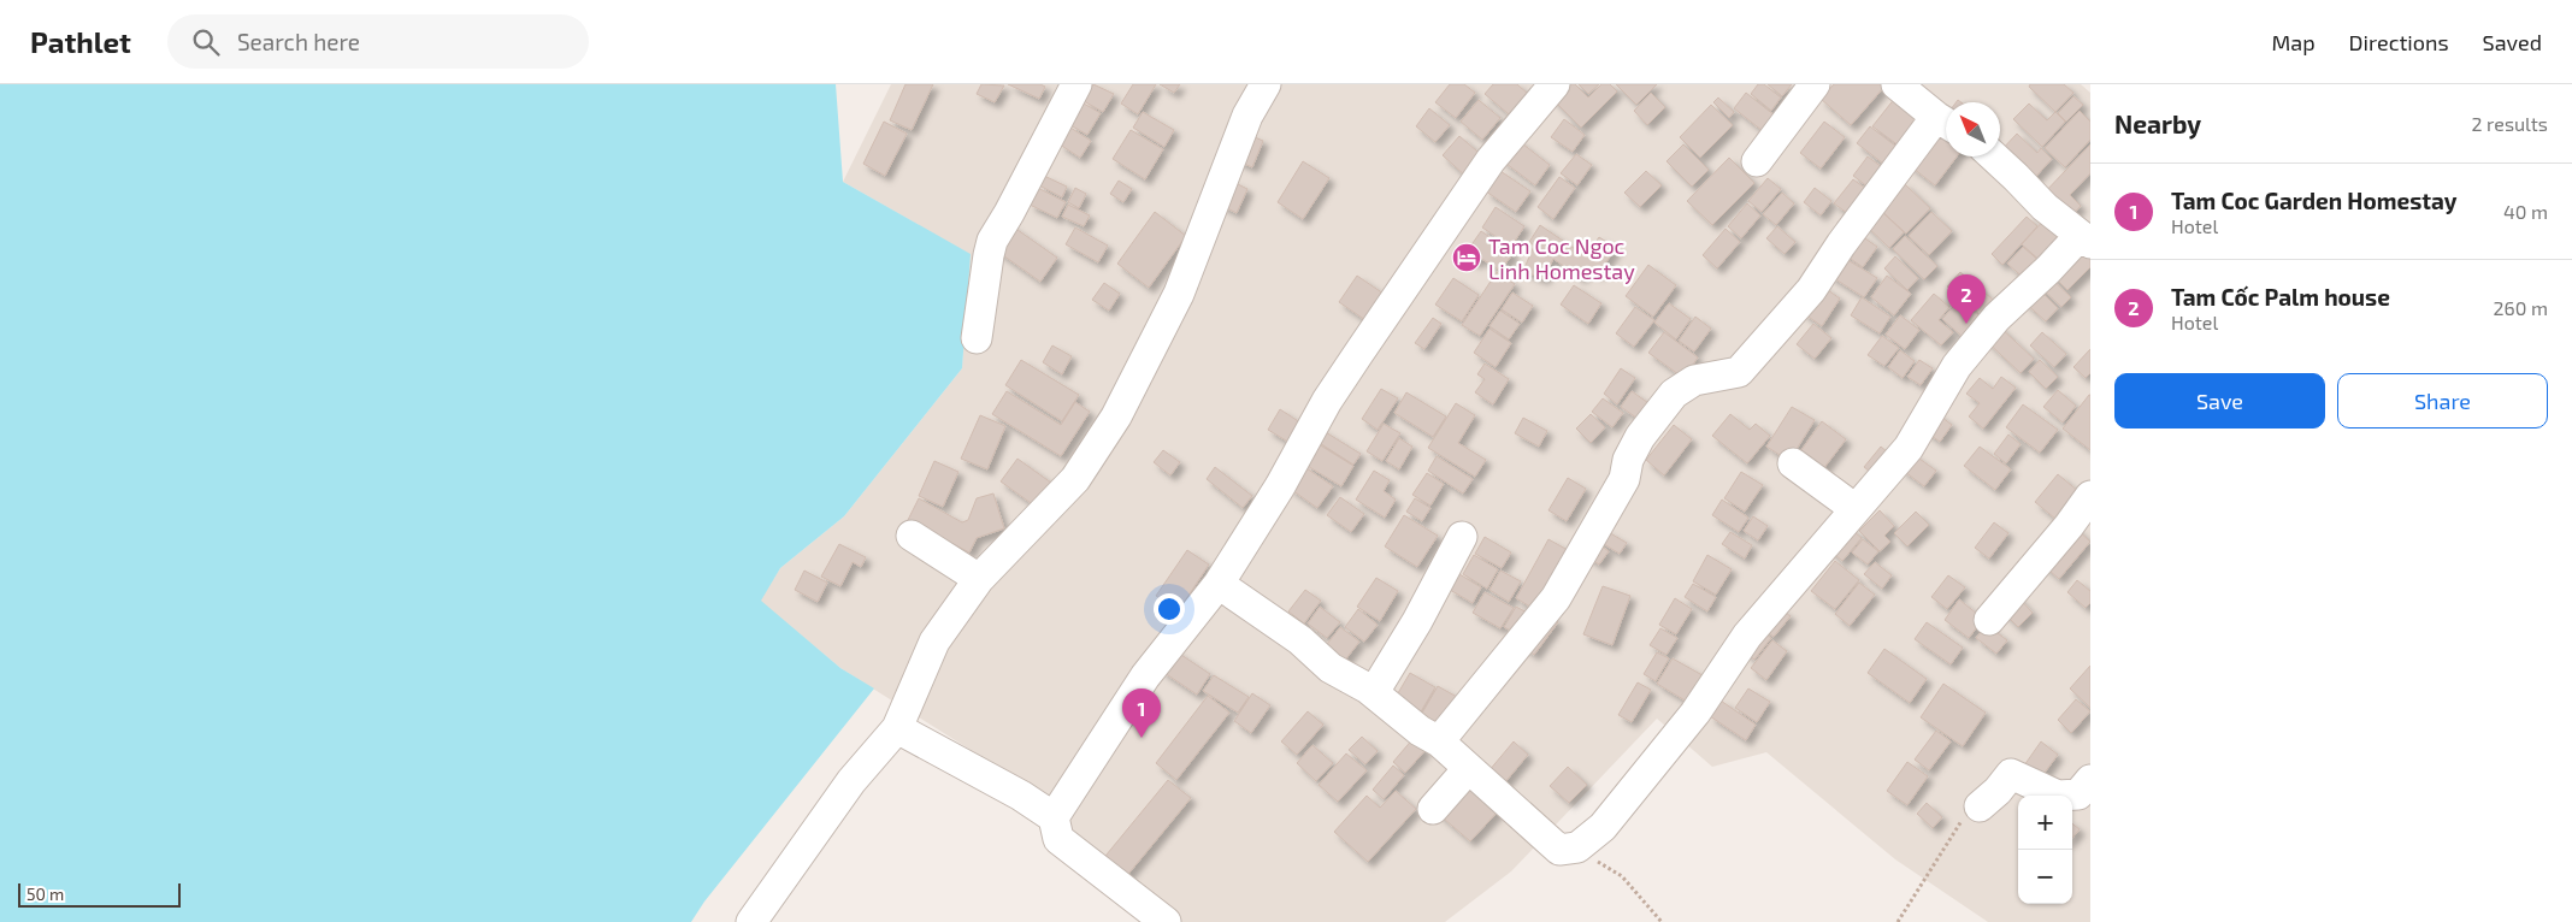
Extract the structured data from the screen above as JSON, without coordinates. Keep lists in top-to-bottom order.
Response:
{
  "places": {
    "hotel": ["Tam Coc Ngoc Linh Homestay"]
  },
  "scale_bar": "50 m",
  "north": "top left",
  "page": {
    "header": "Pathlet",
    "search": "Search here",
    "nav": ["Map", "Directions", "Saved"],
    "heading": ["Nearby", "2 results"],
    "list": [
      {
        "mark": "1",
        "name": "Tam Coc Garden Homestay",
        "note": "Hotel",
        "value": "40 m"
      },
      {
        "mark": "2",
        "name": "Tam Cốc Palm house",
        "note": "Hotel",
        "value": "260 m"
      }
    ],
    "pins": ["2", "1"],
    "buttons": ["Save", "Share"],
    "map_buttons": ["+", "−"],
    "scale": "50 m"
  }
}
